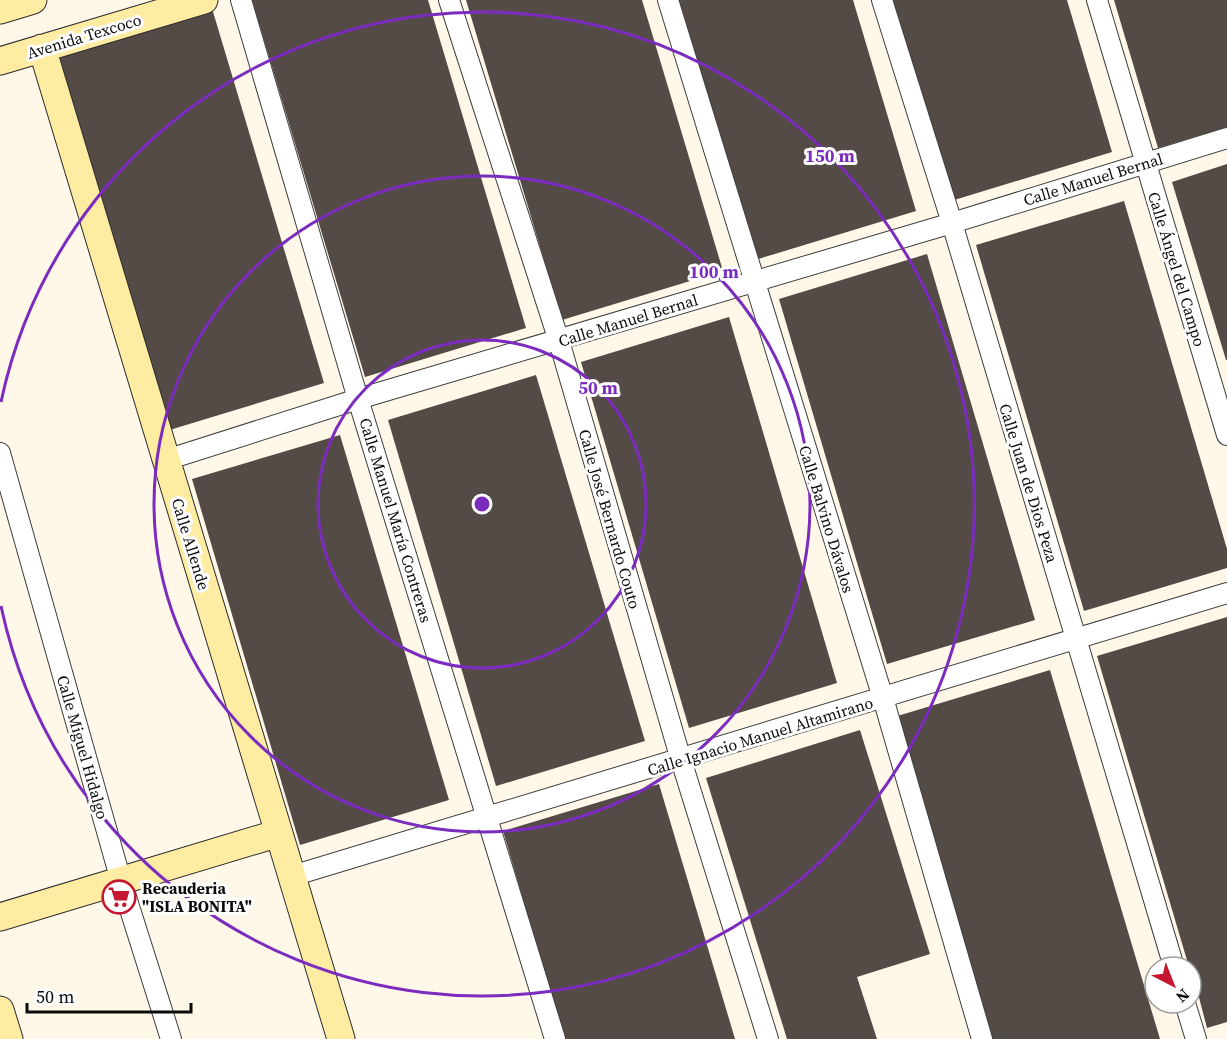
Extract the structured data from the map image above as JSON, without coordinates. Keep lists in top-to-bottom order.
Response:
{
  "streets": {
    "street": [
      "Avenida Texcoco",
      "Calle Manuel Bernal",
      "Calle Ángel del Campo",
      "Calle Juan de Dios Peza",
      "Calle José Bernardo Couto",
      "Calle Balvino Dávalos",
      "Calle Manuel María Contreras",
      "Calle Allende",
      "Calle Ignacio Manuel Altamirano",
      "Calle Miguel Hidalgo"
    ]
  },
  "crossings": [
    ["Avenida Texcoco", "Calle Allende"],
    ["Calle Manuel Bernal", "Calle Ángel del Campo"],
    ["Calle Manuel Bernal", "Calle Juan de Dios Peza"],
    ["Calle Manuel Bernal", "Calle José Bernardo Couto"],
    ["Calle Manuel Bernal", "Calle Balvino Dávalos"],
    ["Calle Manuel Bernal", "Calle Manuel María Contreras"],
    ["Calle Manuel Bernal", "Calle Allende"],
    ["Calle Juan de Dios Peza", "Calle Ignacio Manuel Altamirano"],
    ["Calle José Bernardo Couto", "Calle Ignacio Manuel Altamirano"],
    ["Calle Balvino Dávalos", "Calle Ignacio Manuel Altamirano"],
    ["Calle Manuel María Contreras", "Calle Ignacio Manuel Altamirano"],
    ["Calle Allende", "Calle Ignacio Manuel Altamirano"]
  ],
  "places": {
    "supermarket": ["Recauderia \"ISLA BONITA\""]
  },
  "scale_bar": "50 m",
  "north": "bottom right",
  "rings": ["150 m", "100 m", "50 m"]
}
